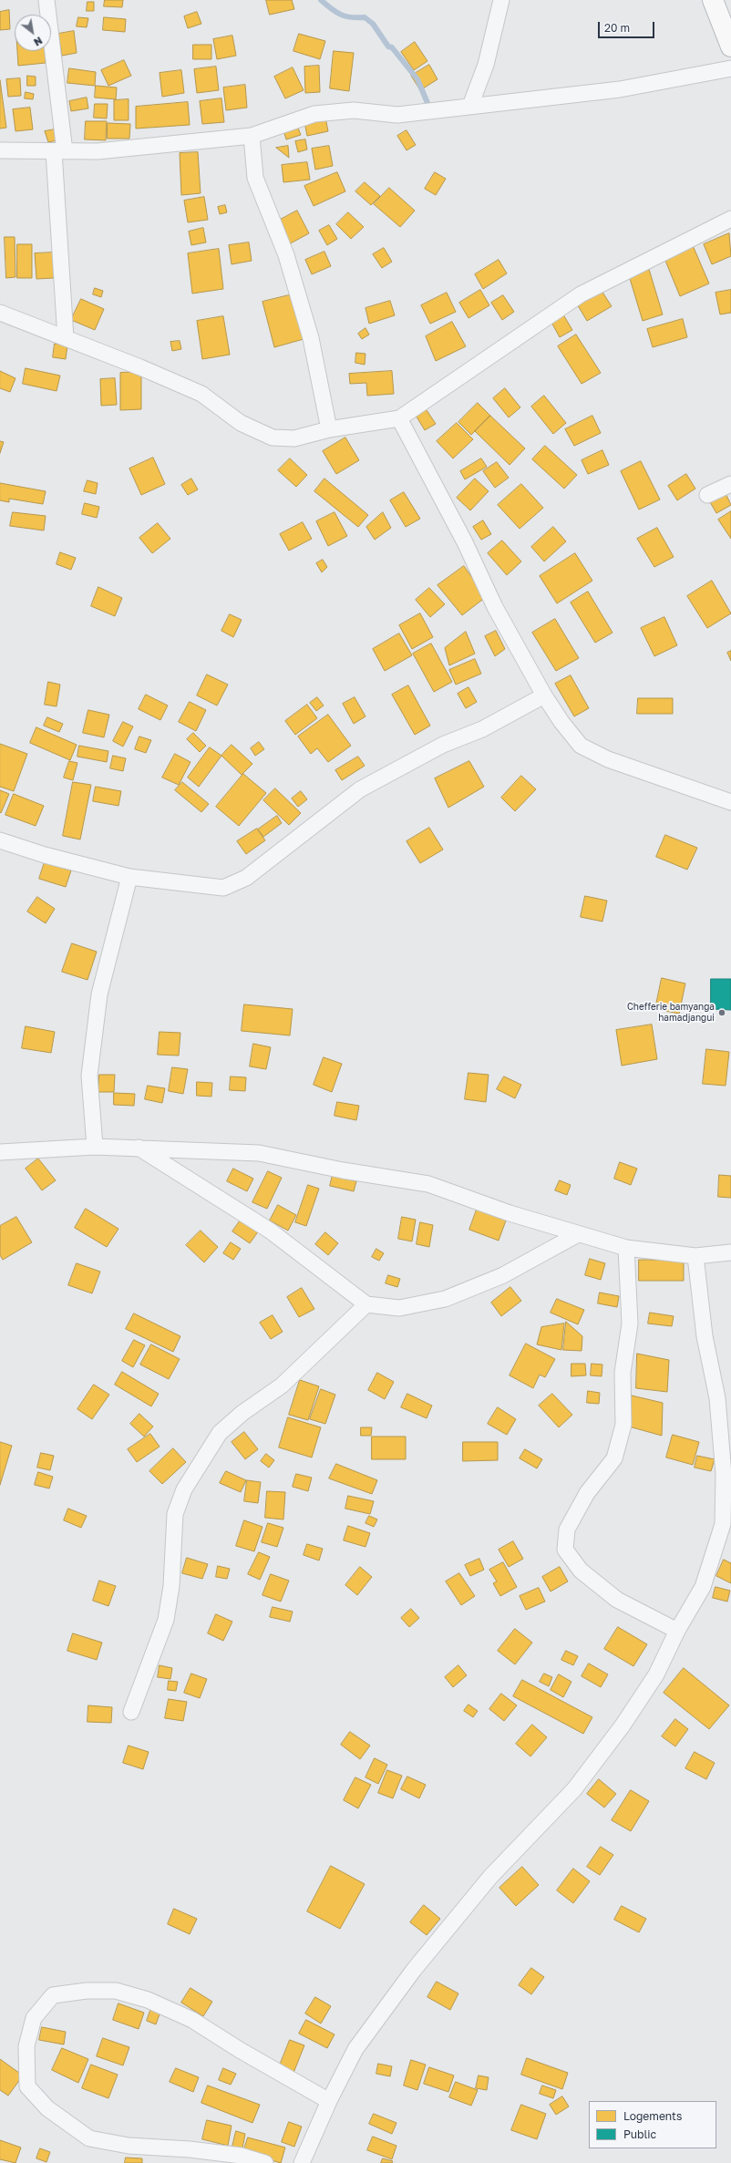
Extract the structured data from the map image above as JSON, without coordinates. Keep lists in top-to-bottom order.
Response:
{
  "places": ["Chefferie bamyanga hamadjangui"],
  "legend": ["Logements", "Public"],
  "scale_bar": "20 m",
  "north": "bottom right"
}
